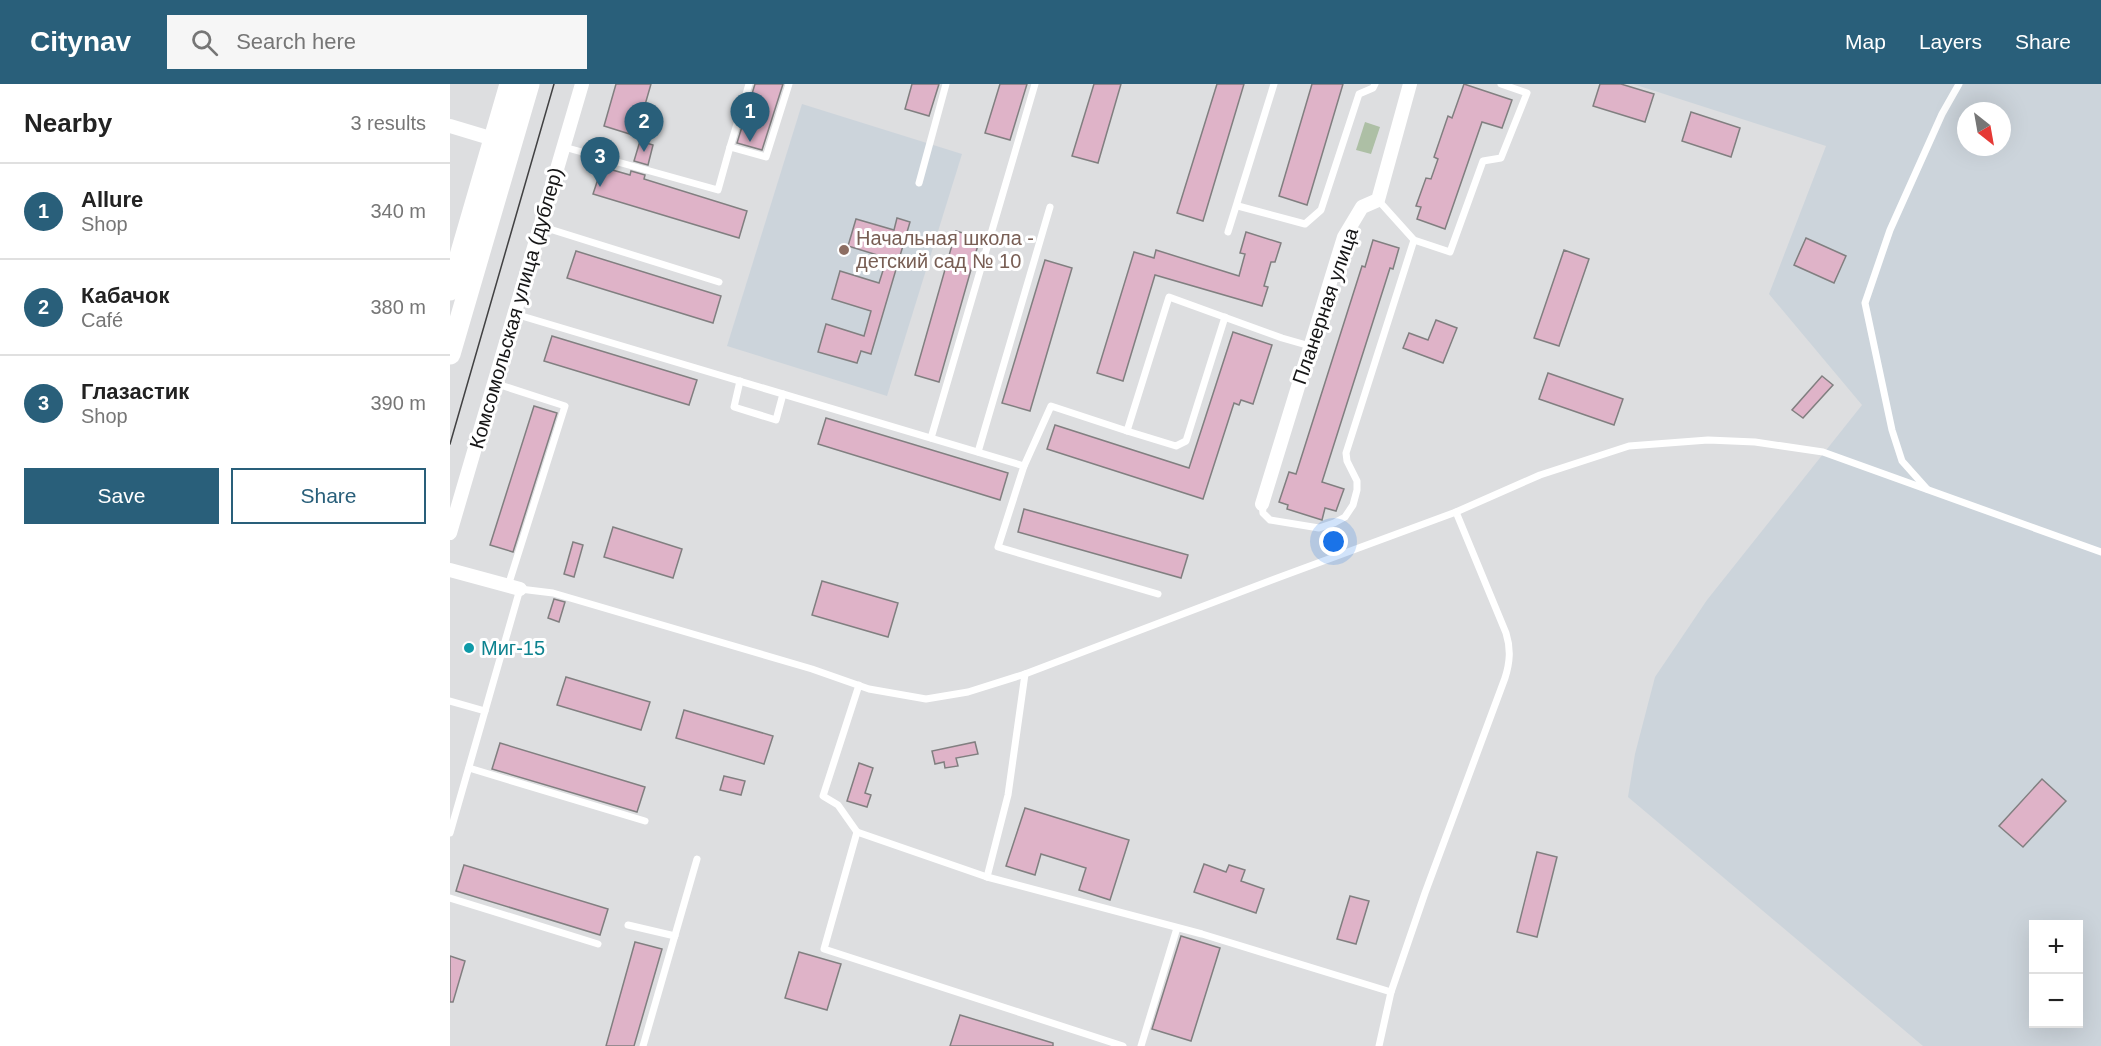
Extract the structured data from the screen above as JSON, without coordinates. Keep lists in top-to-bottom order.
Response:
{
  "streets": {
    "street": ["Планерная улица", "Комсомольская улица (дублер)"]
  },
  "places": ["Начальная школа - детский сад № 10", "Миг-15"],
  "north": "bottom right",
  "page": {
    "header": "Citynav",
    "search": "Search here",
    "nav": ["Map", "Layers", "Share"],
    "heading": ["Nearby", "3 results"],
    "pins": ["1", "2", "3"],
    "list": [
      {
        "mark": "1",
        "name": "Allure",
        "note": "Shop",
        "value": "340 m"
      },
      {
        "mark": "2",
        "name": "Кабачок",
        "note": "Café",
        "value": "380 m"
      },
      {
        "mark": "3",
        "name": "Глазастик",
        "note": "Shop",
        "value": "390 m"
      }
    ],
    "buttons": ["Save", "Share"],
    "map_buttons": ["+", "−"]
  }
}
